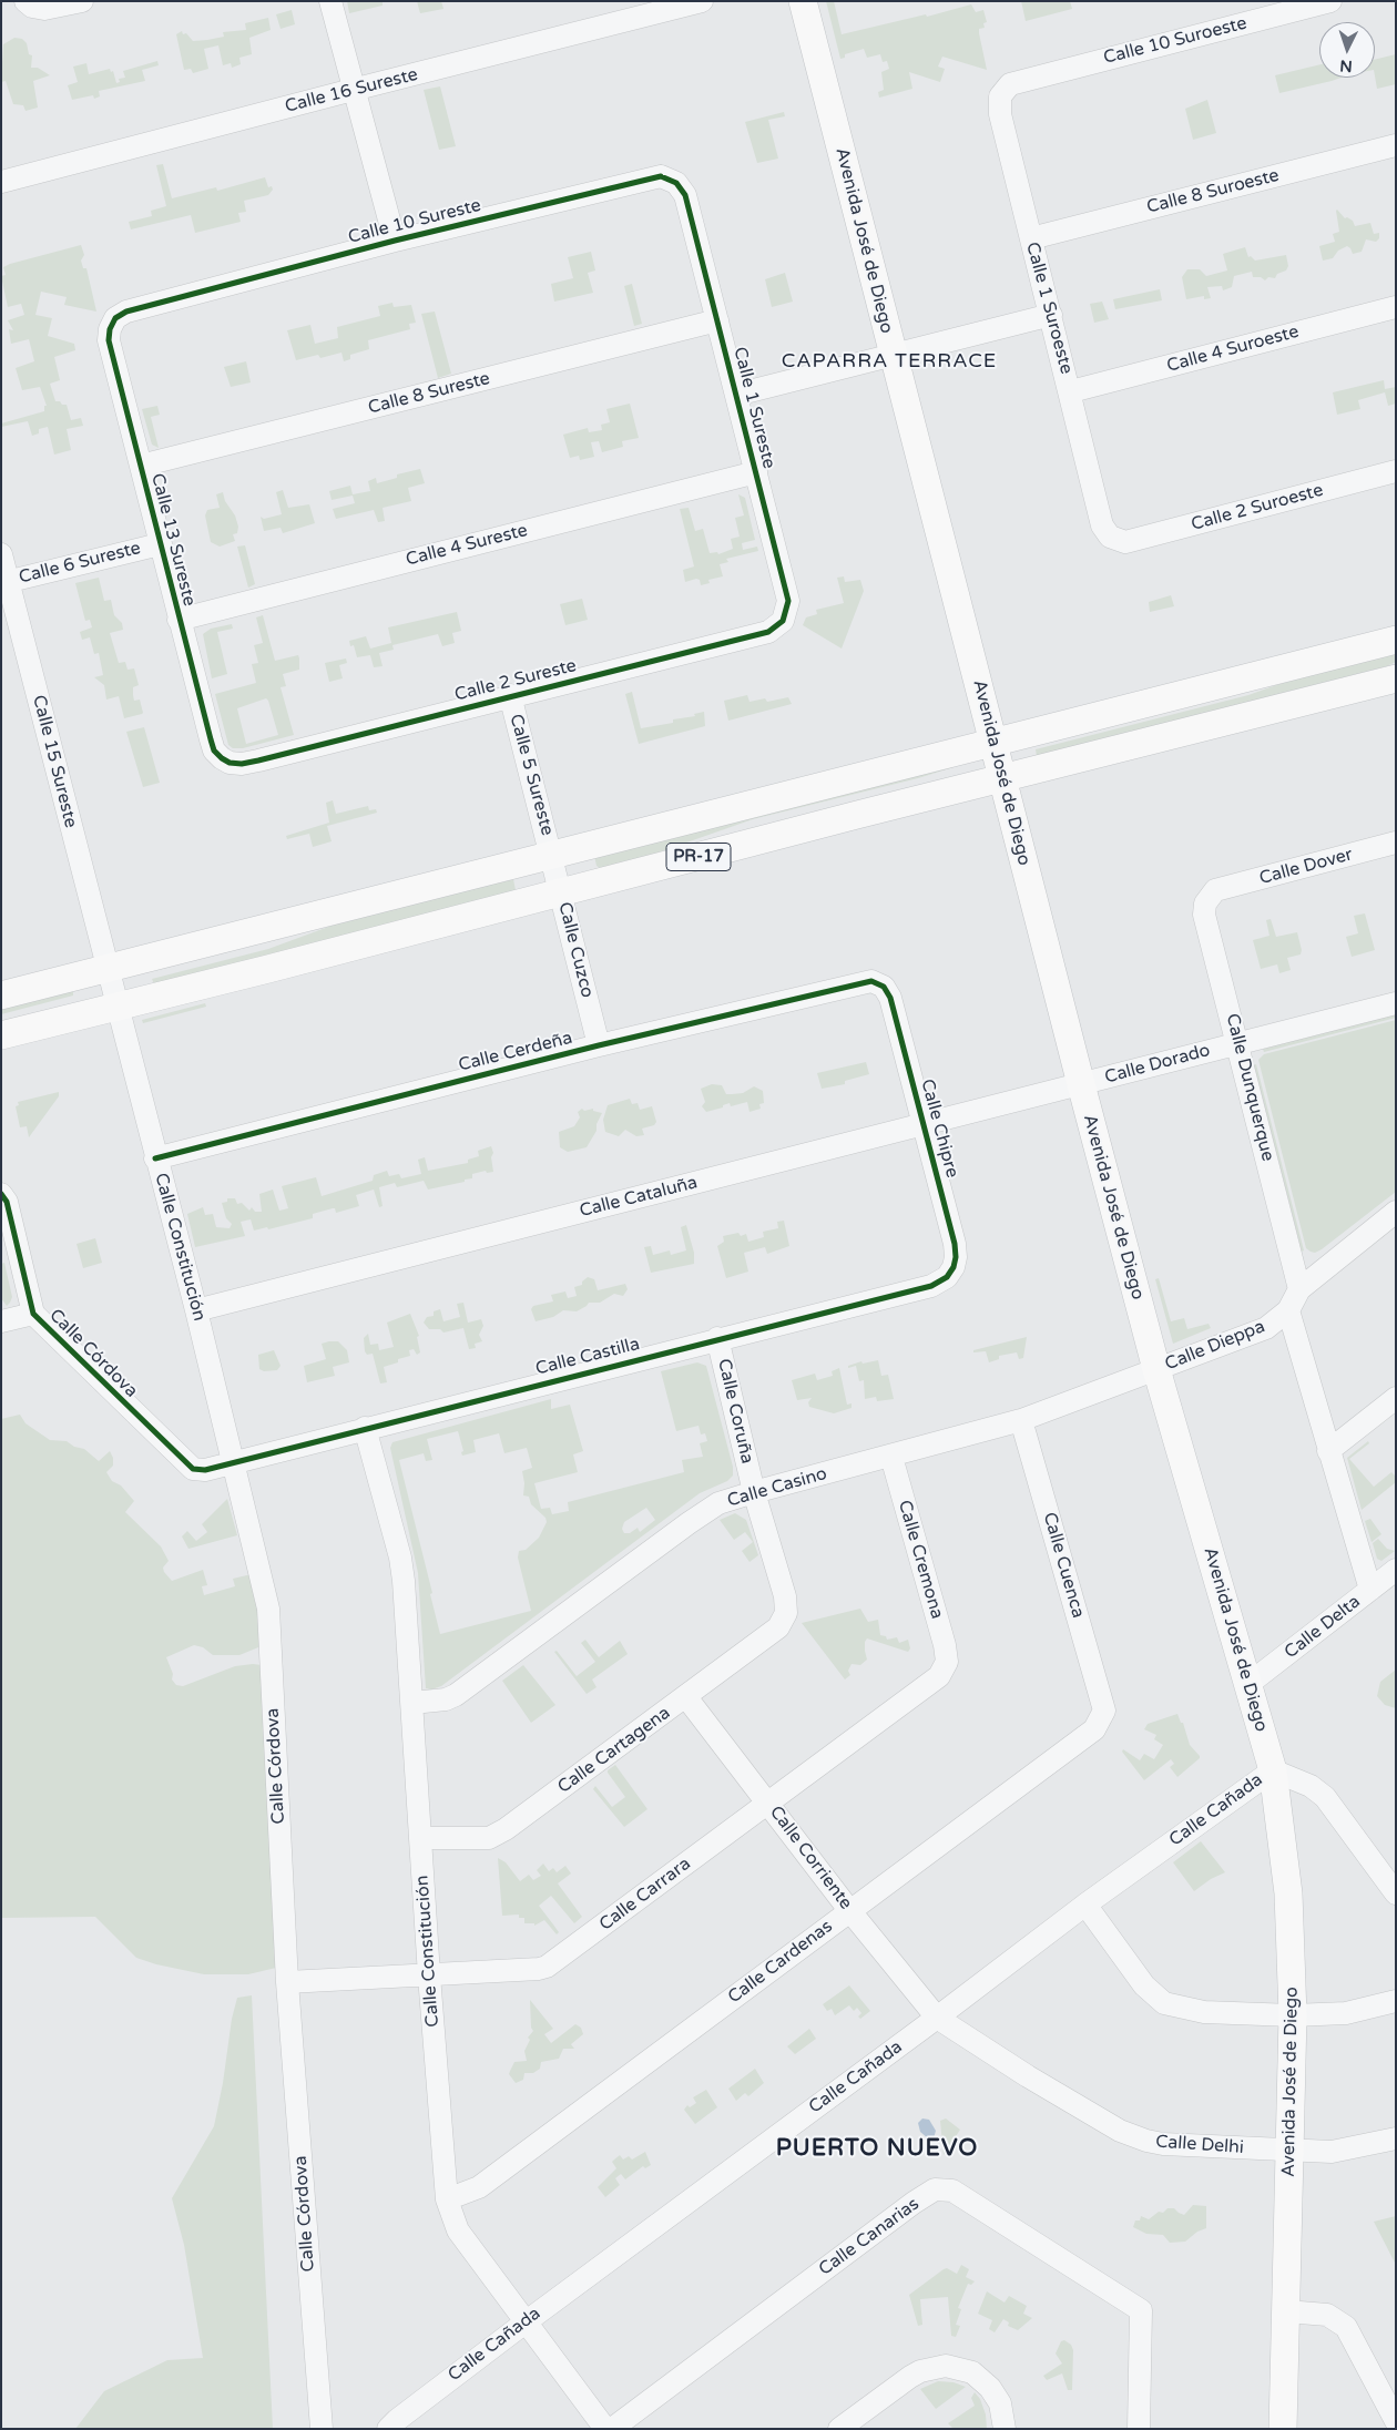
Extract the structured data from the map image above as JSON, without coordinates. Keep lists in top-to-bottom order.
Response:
{
  "streets": {
    "main road": ["Avenida José de Diego", "PR-17"],
    "street": [
      "Calle 10 Suroeste",
      "Calle 16 Sureste",
      "Calle 8 Suroeste",
      "Calle 10 Sureste",
      "Calle 1 Suroeste",
      "Calle 4 Suroeste",
      "Calle 8 Sureste",
      "Calle 1 Sureste",
      "Calle 2 Suroeste",
      "Calle 13 Sureste",
      "Calle 4 Sureste",
      "Calle 6 Sureste",
      "Calle 2 Sureste",
      "Calle 15 Sureste",
      "Calle 5 Sureste",
      "Calle Dover",
      "Calle Cuzco",
      "Calle Cerdeña",
      "Calle Dorado",
      "Calle Dunquerque",
      "Calle Chipre",
      "Calle Cataluña",
      "Calle Constitución",
      "Calle Dieppa",
      "Calle Córdova",
      "Calle Castilla",
      "Calle Coruña",
      "Calle Casino",
      "Calle Cremona",
      "Calle Cuenca",
      "Calle Delta",
      "Calle Cartagena",
      "Calle Cañada",
      "Calle Corriente",
      "Calle Carrara",
      "Calle Cardenas",
      "Calle Delhi",
      "Calle Canarias"
    ]
  },
  "crossings": [
    ["Calle 10 Suroeste", "Calle 1 Suroeste"],
    ["Calle 8 Suroeste", "Calle 1 Suroeste"],
    ["Calle 10 Sureste", "Calle 1 Sureste"],
    ["Calle 10 Sureste", "Calle 13 Sureste"],
    ["Avenida José de Diego", "PR-17"],
    ["Avenida José de Diego", "Calle Dorado"],
    ["Avenida José de Diego", "Calle Cataluña"],
    ["Avenida José de Diego", "Calle Dieppa"],
    ["Avenida José de Diego", "Calle Casino"],
    ["Avenida José de Diego", "Calle Delta"],
    ["Avenida José de Diego", "Calle Cañada"],
    ["Avenida José de Diego", "Calle Delhi"],
    ["Calle 1 Suroeste", "Calle 4 Suroeste"],
    ["Calle 1 Suroeste", "Calle 2 Suroeste"],
    ["Calle 8 Sureste", "Calle 1 Sureste"],
    ["Calle 8 Sureste", "Calle 13 Sureste"],
    ["Calle 1 Sureste", "Calle 4 Sureste"],
    ["Calle 1 Sureste", "Calle 2 Sureste"],
    ["Calle 13 Sureste", "Calle 4 Sureste"],
    ["Calle 13 Sureste", "Calle 6 Sureste"],
    ["Calle 13 Sureste", "Calle 2 Sureste"],
    ["Calle 6 Sureste", "Calle 15 Sureste"],
    ["Calle 2 Sureste", "Calle 5 Sureste"],
    ["Calle 15 Sureste", "PR-17"],
    ["Calle 15 Sureste", "Calle Constitución"],
    ["Calle 5 Sureste", "PR-17"],
    ["Calle 5 Sureste", "Calle Cuzco"],
    ["PR-17", "Calle Cuzco"],
    ["PR-17", "Calle Constitución"],
    ["Calle Dover", "Calle Dunquerque"],
    ["Calle Cuzco", "Calle Cerdeña"],
    ["Calle Cerdeña", "Calle Chipre"],
    ["Calle Cerdeña", "Calle Constitución"],
    ["Calle Dorado", "Calle Dunquerque"],
    ["Calle Dorado", "Calle Cataluña"],
    ["Calle Dunquerque", "Calle Dieppa"],
    ["Calle Chipre", "Calle Cataluña"],
    ["Calle Chipre", "Calle Castilla"],
    ["Calle Cataluña", "Calle Constitución"],
    ["Calle Constitución", "Calle Córdova"],
    ["Calle Constitución", "Calle Castilla"],
    ["Calle Constitución", "Calle Casino"],
    ["Calle Constitución", "Calle Cartagena"],
    ["Calle Constitución", "Calle Cañada"],
    ["Calle Constitución", "Calle Carrara"],
    ["Calle Constitución", "Calle Cardenas"],
    ["Calle Dieppa", "Calle Casino"],
    ["Calle Córdova", "Calle Castilla"],
    ["Calle Córdova", "Calle Carrara"],
    ["Calle Castilla", "Calle Coruña"],
    ["Calle Coruña", "Calle Casino"],
    ["Calle Coruña", "Calle Cartagena"],
    ["Calle Casino", "Calle Cremona"],
    ["Calle Casino", "Calle Cuenca"],
    ["Calle Cremona", "Calle Carrara"],
    ["Calle Cuenca", "Calle Cardenas"],
    ["Calle Cartagena", "Calle Corriente"],
    ["Calle Cañada", "Calle Corriente"],
    ["Calle Cañada", "Calle Delhi"],
    ["Calle Corriente", "Calle Carrara"],
    ["Calle Corriente", "Calle Cardenas"],
    ["Calle Corriente", "Calle Delhi"]
  ],
  "districts": ["CAPARRA TERRACE", "PUERTO NUEVO"],
  "north": "bottom"
}
